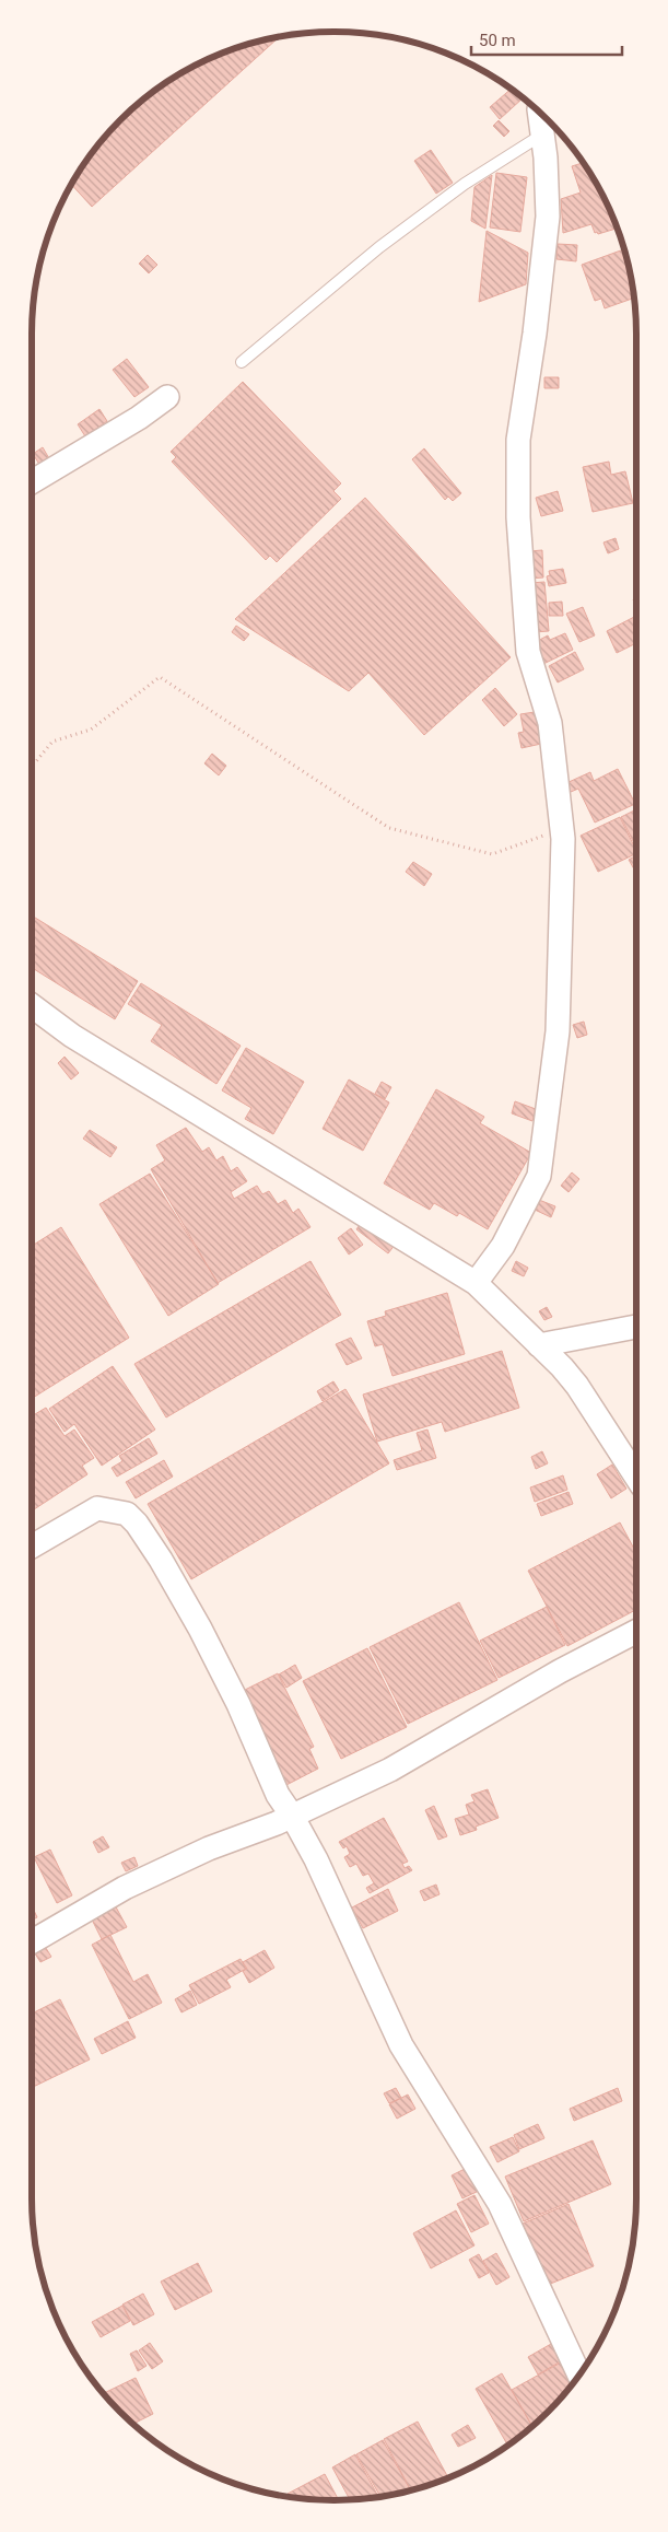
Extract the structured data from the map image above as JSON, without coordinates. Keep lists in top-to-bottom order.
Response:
{
  "scale_bar": "50 m"
}
